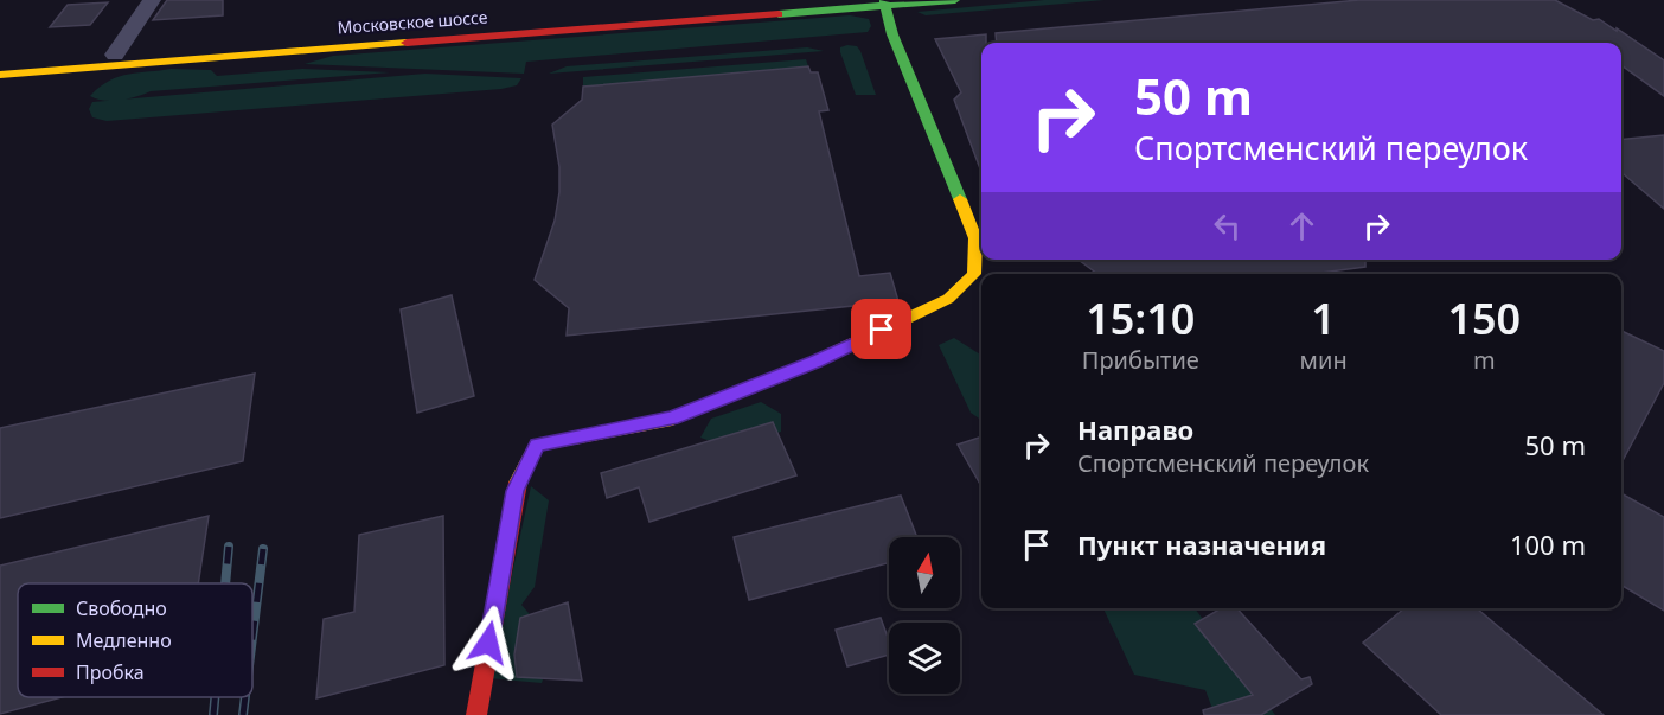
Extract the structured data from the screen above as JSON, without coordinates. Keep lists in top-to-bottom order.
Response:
{
  "streets": {
    "main road": ["Московское шоссе"]
  },
  "legend": ["Свободно", "Медленно", "Пробка"],
  "north": "top",
  "page": {
    "turn": ["50 m", "Спортсменский переулок"],
    "eta": [
      "15:10",
      "Прибытие",
      "1",
      "мин",
      "150",
      "m"
    ],
    "list": [
      {
        "name": "Направо",
        "note": "Спортсменский переулок",
        "value": "50 m"
      },
      {
        "name": "Пункт назначения",
        "value": "100 m"
      }
    ]
  }
}
